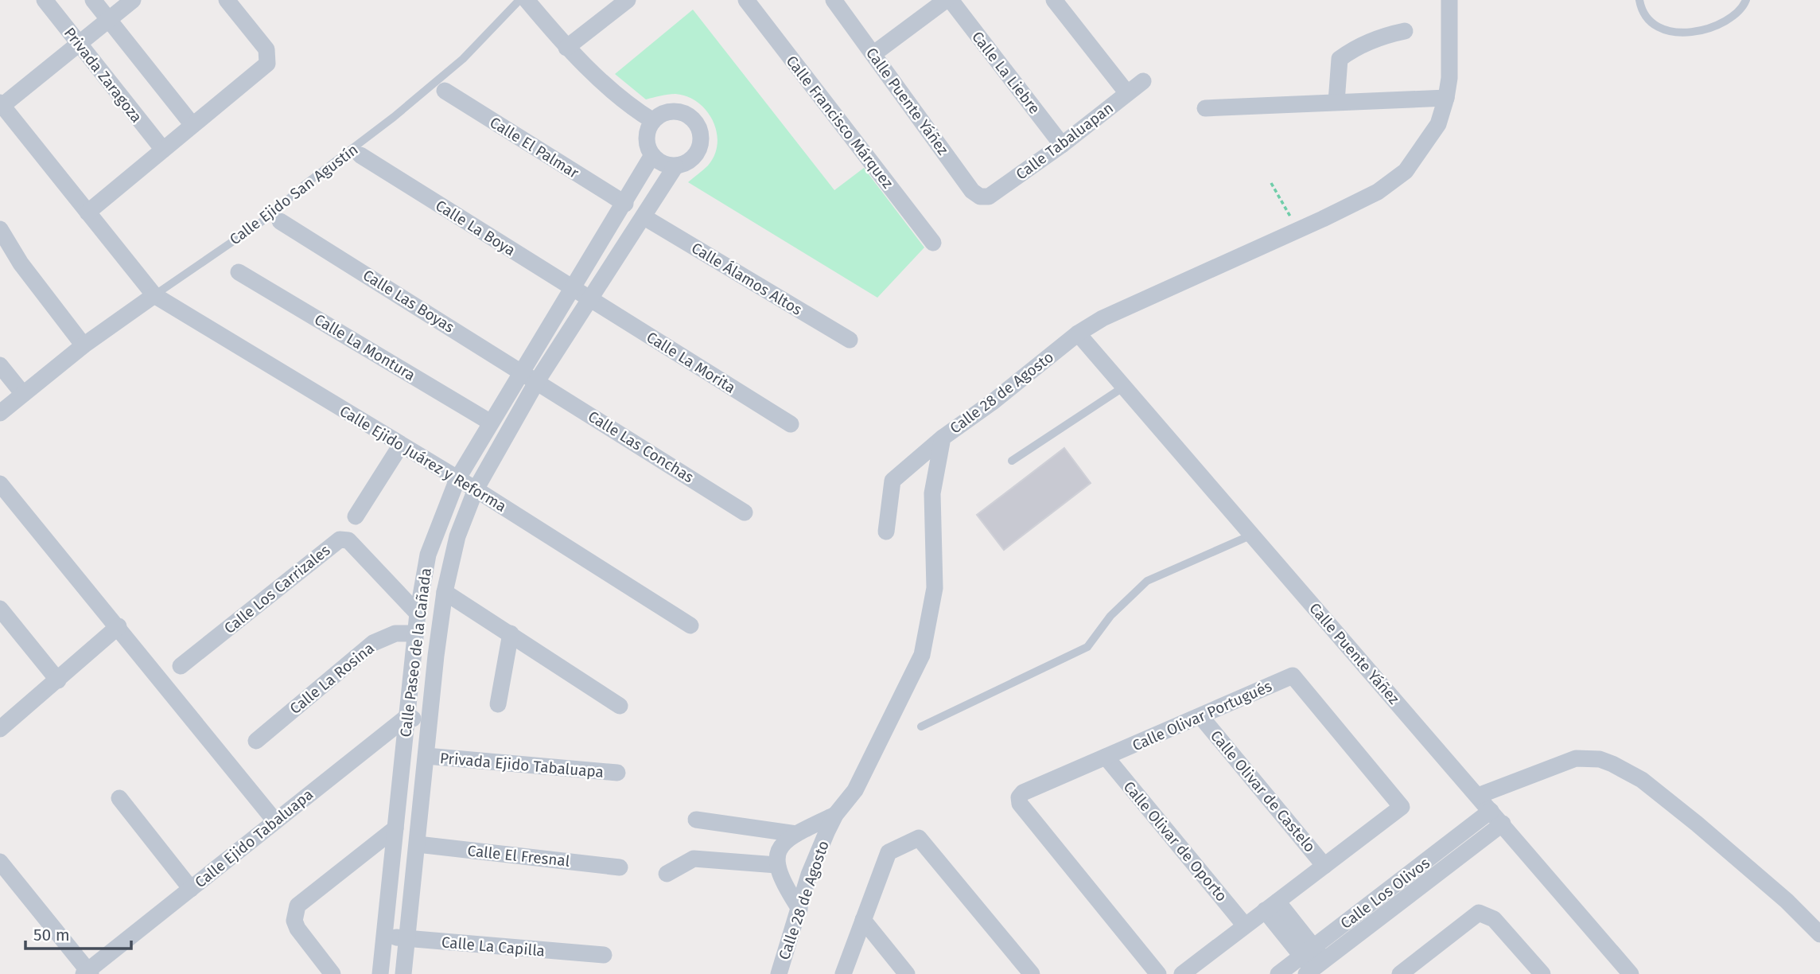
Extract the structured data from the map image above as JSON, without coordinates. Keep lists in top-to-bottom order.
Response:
{
  "streets": {
    "street": [
      "Calle La Liebre",
      "Privada Zaragoza",
      "Calle Puente Yáñez",
      "Calle Francisco Márquez",
      "Calle Tabaluapan",
      "Calle El Palmar",
      "Calle Ejido San Agustín",
      "Calle La Boya",
      "Calle Álamos Altos",
      "Calle Las Boyas",
      "Calle La Montura",
      "Calle La Morita",
      "Calle 28 de Agosto",
      "Calle Las Conchas",
      "Calle Ejido Juárez y Reforma",
      "Calle Los Carrizales",
      "Calle Paseo de la Cañada",
      "Calle La Rosina",
      "Calle Olivar Portugués",
      "Privada Ejido Tabaluapa",
      "Calle Olivar de Castelo",
      "Calle Ejido Tabaluapa",
      "Calle Olivar de Oporto",
      "Calle El Fresnal",
      "Calle Los Olivos",
      "Calle La Capilla"
    ]
  },
  "crossings": [
    ["Calle La Liebre", "Calle Tabaluapan"],
    ["Calle Puente Yáñez", "Calle Tabaluapan"],
    ["Calle Puente Yáñez", "Calle 28 de Agosto"],
    ["Calle Puente Yáñez", "Calle Los Olivos"],
    ["Calle El Palmar", "Calle Paseo de la Cañada"],
    ["Calle Ejido San Agustín", "Calle Ejido Juárez y Reforma"],
    ["Calle La Boya", "Calle La Morita"],
    ["Calle La Boya", "Calle Paseo de la Cañada"],
    ["Calle Las Boyas", "Calle Las Conchas"],
    ["Calle Las Boyas", "Calle Paseo de la Cañada"],
    ["Calle La Montura", "Calle Paseo de la Cañada"],
    ["Calle La Morita", "Calle Paseo de la Cañada"],
    ["Calle Las Conchas", "Calle Paseo de la Cañada"],
    ["Calle Ejido Juárez y Reforma", "Calle Paseo de la Cañada"],
    ["Calle Los Carrizales", "Calle Paseo de la Cañada"],
    ["Calle Paseo de la Cañada", "Calle La Rosina"],
    ["Calle Paseo de la Cañada", "Privada Ejido Tabaluapa"],
    ["Calle Paseo de la Cañada", "Calle Ejido Tabaluapa"],
    ["Calle Paseo de la Cañada", "Calle El Fresnal"],
    ["Calle Paseo de la Cañada", "Calle La Capilla"],
    ["Calle Olivar Portugués", "Calle Olivar de Castelo"],
    ["Calle Olivar Portugués", "Calle Olivar de Oporto"]
  ],
  "scale_bar": "50 m"
}
